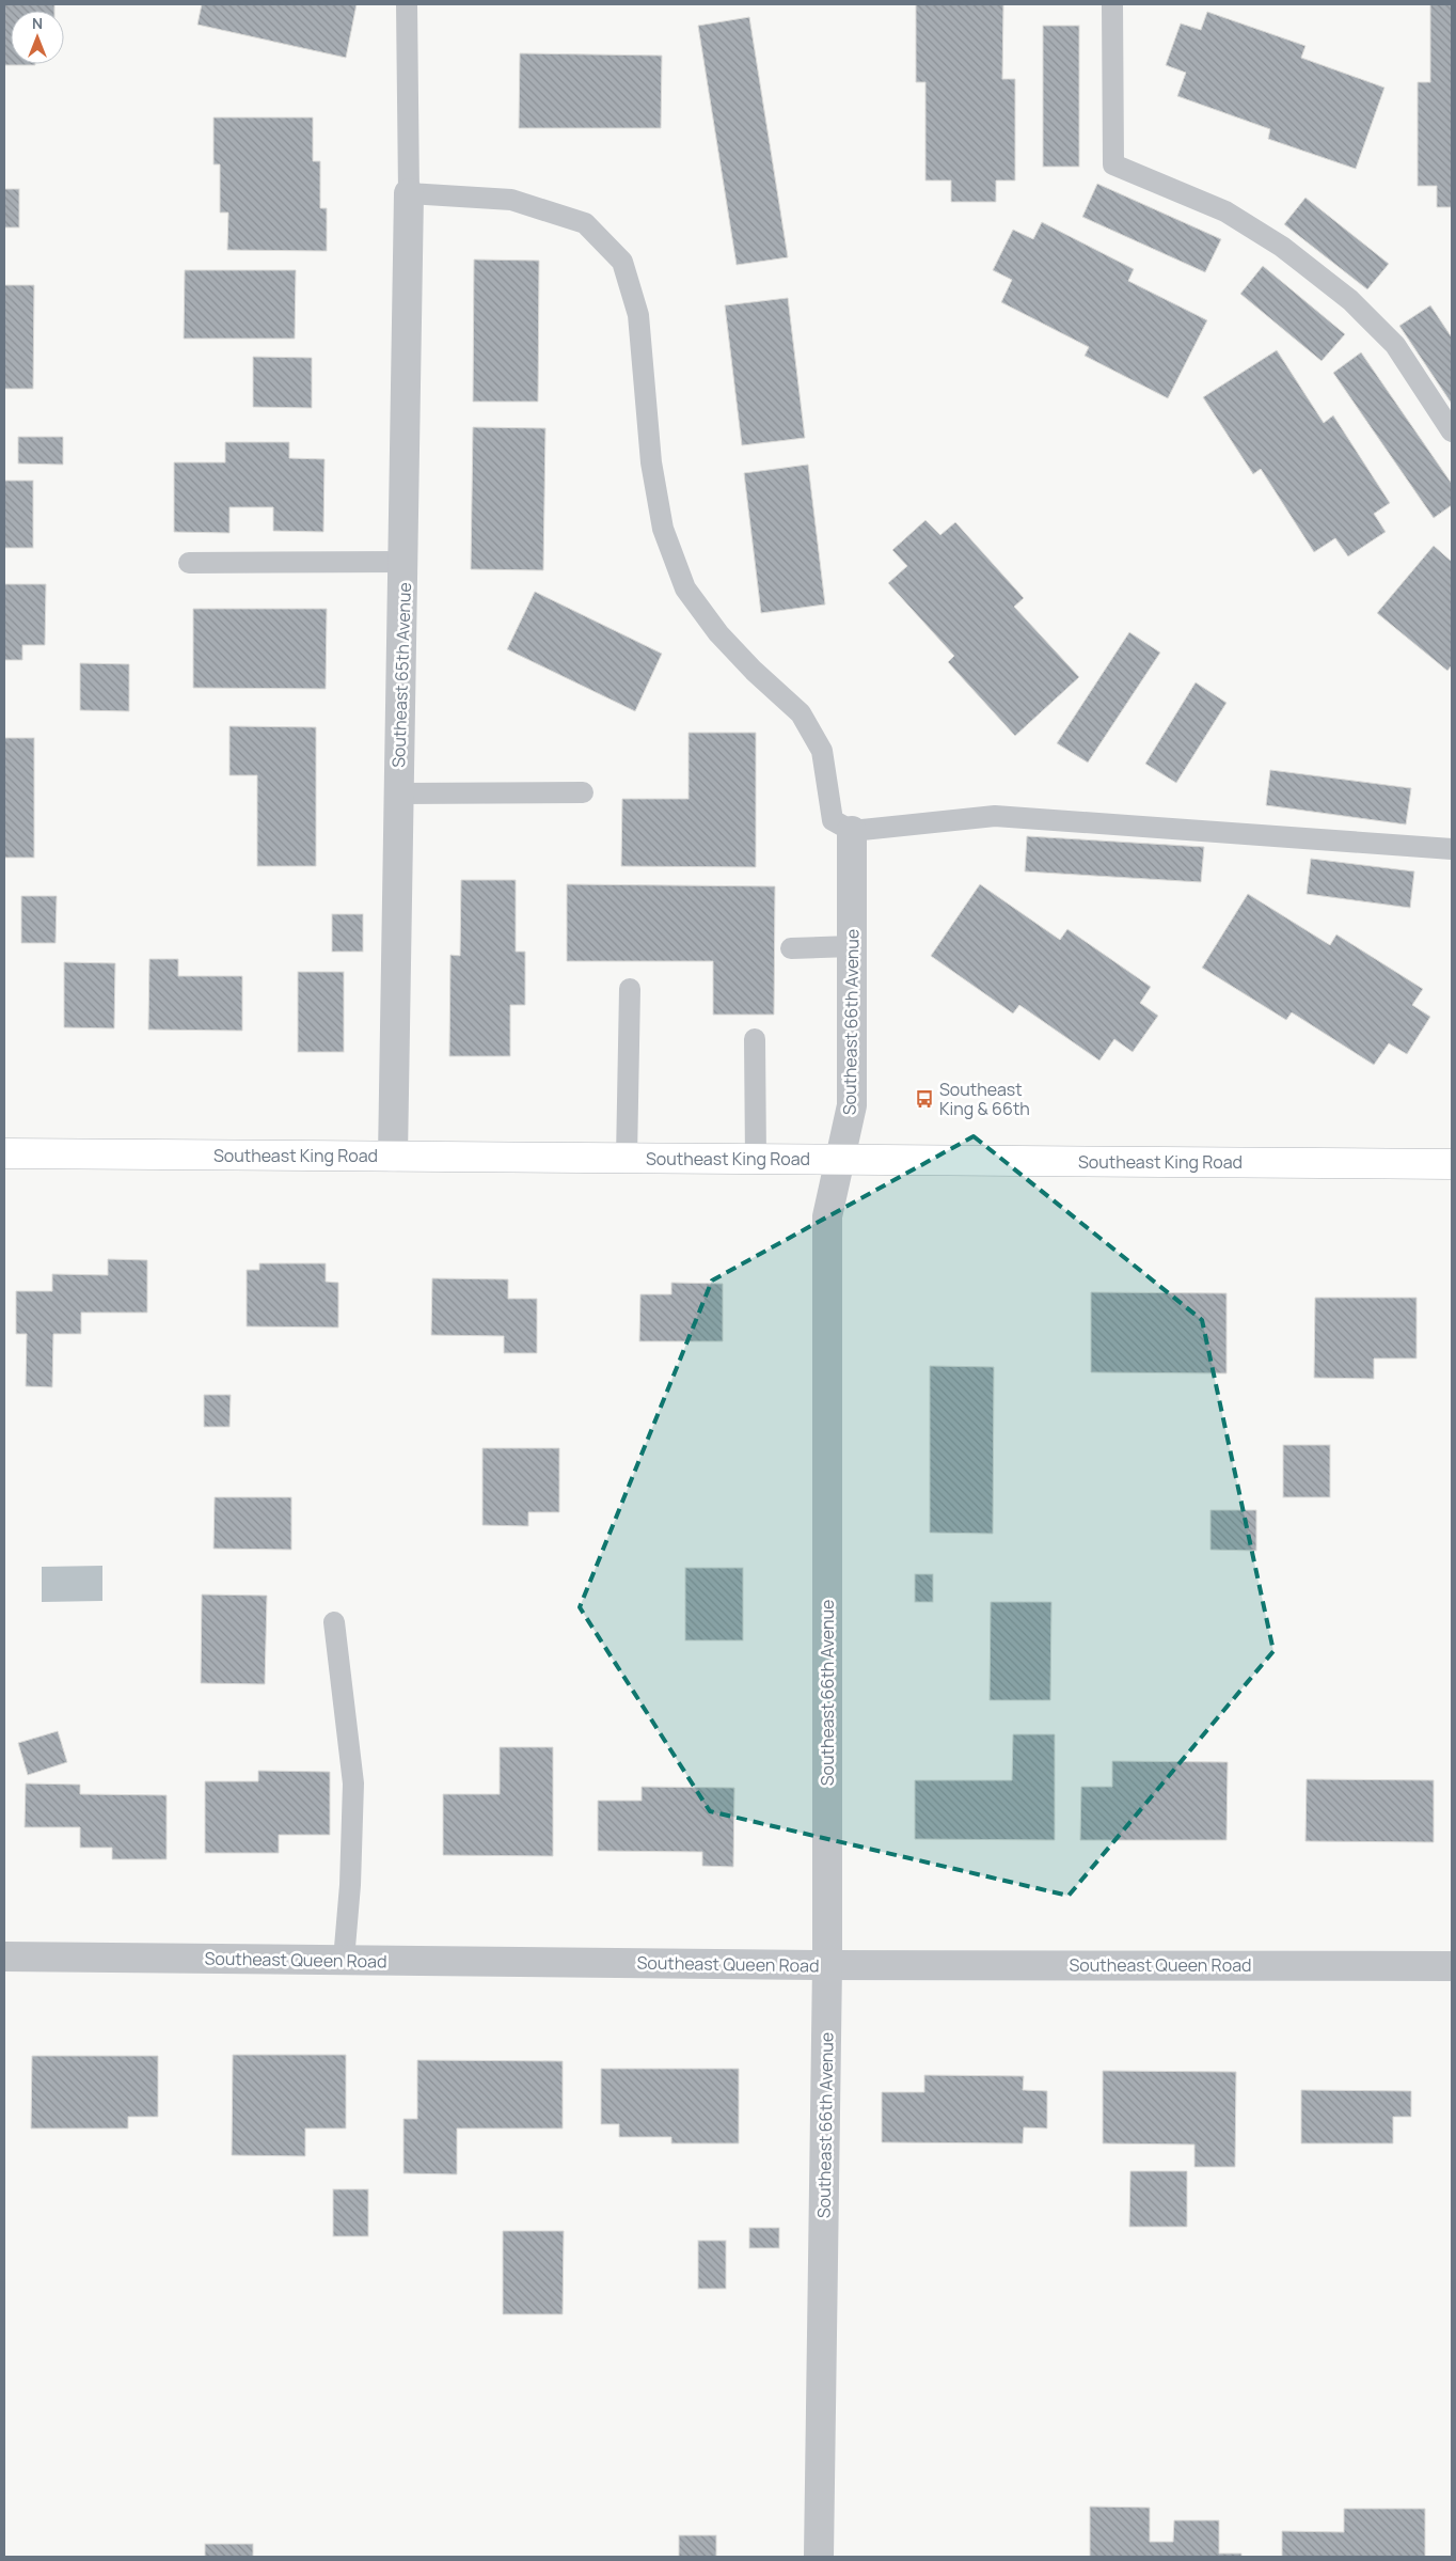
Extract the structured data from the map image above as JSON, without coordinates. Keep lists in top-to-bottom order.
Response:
{
  "streets": {
    "main road": ["Southeast King Road"],
    "street": ["Southeast 65th Avenue", "Southeast 66th Avenue", "Southeast Queen Road"]
  },
  "crossings": [
    ["Southeast 65th Avenue", "Southeast King Road"],
    ["Southeast 66th Avenue", "Southeast King Road"],
    ["Southeast 66th Avenue", "Southeast Queen Road"]
  ],
  "places": {
    "bus stop": ["Southeast King & 66th"]
  },
  "north": "top"
}
